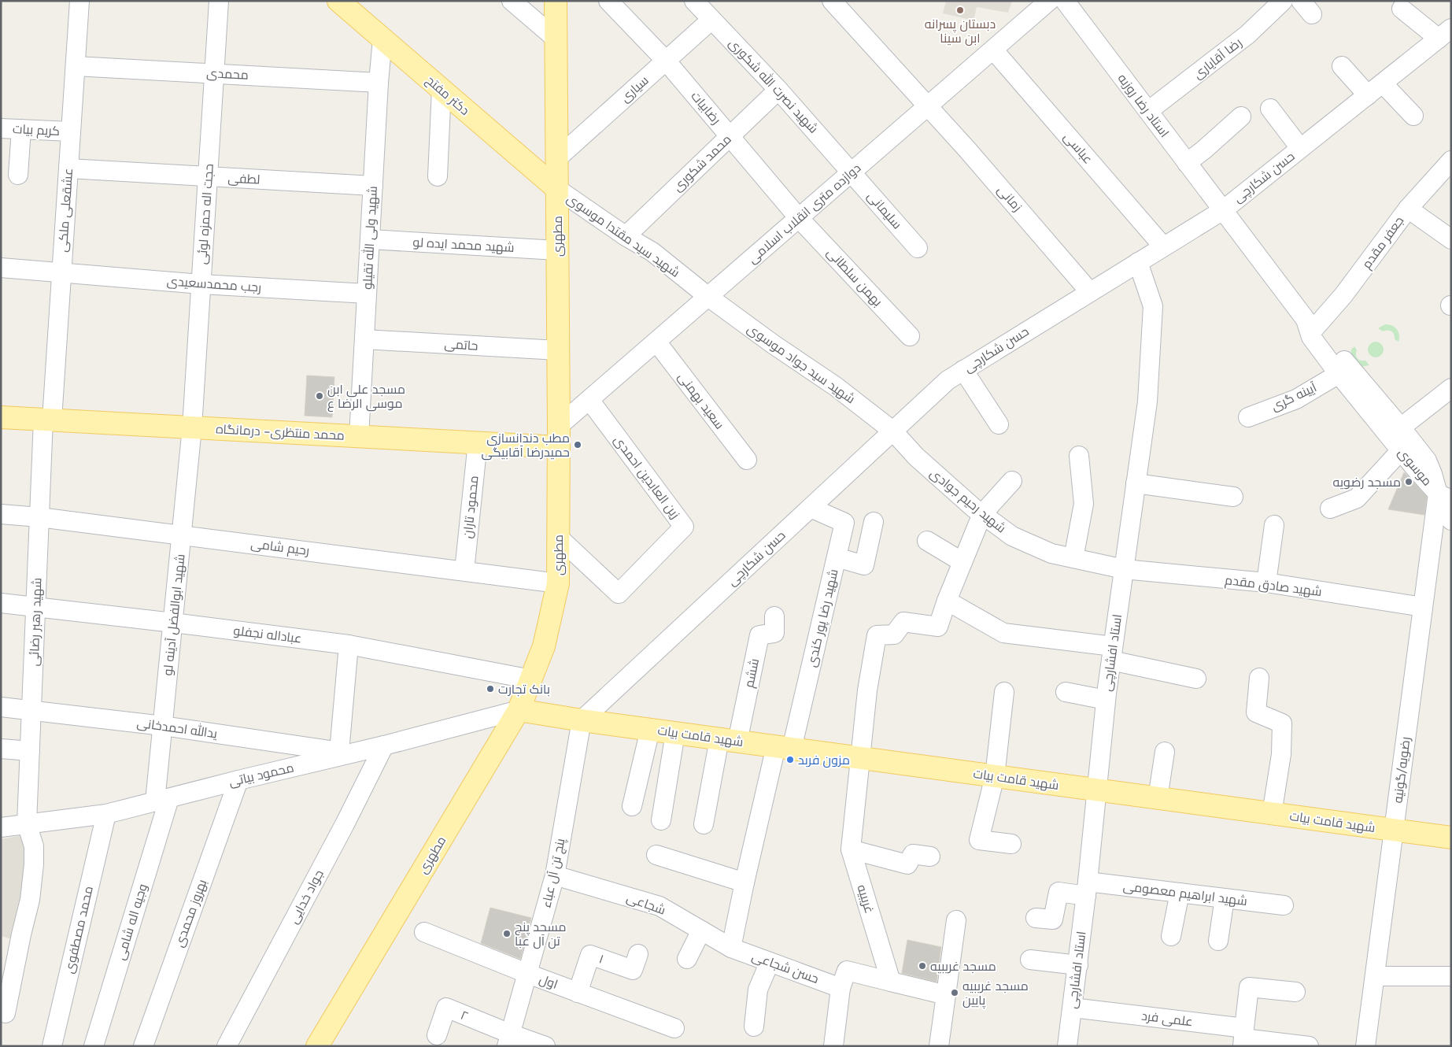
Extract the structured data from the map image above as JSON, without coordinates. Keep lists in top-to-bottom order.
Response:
{
  "streets": {
    "main road": [
      "دکتر مفتح",
      "مطهری",
      "محمد منتظری- درمانگاه",
      "شهید قامت بیات"
    ],
    "street": [
      "رضا آقایاری",
      "محمدی",
      "شهید نصرت الله شکوری",
      "سیاری",
      "استاد رضا روزبه",
      "رضابیات",
      "کریم بیات",
      "عباسی",
      "محمد شکوری",
      "حسن شکارچی",
      "لطفی",
      "زمانی",
      "عشقعلی ملکی",
      "سلیمانی",
      "دوازده متری انقلاب اسلامی",
      "حجت اله حمزه لوئی",
      "شهید سید مقتدا موسوی",
      "شهید ولی الله تقیلو",
      "جعفر مقدم",
      "شهید محمد ایده لو",
      "بهمن سلطانی",
      "رجب محمدسعیدی",
      "حاتمی",
      "شهید سید جواد موسوی",
      "آیینه گری",
      "سعید بهمنی",
      "موسوی",
      "زین العابدین احمدی",
      "شهید رحیم جوادی",
      "محمود تاران",
      "رحیم شامی",
      "شهید صادق مقدم",
      "شهید ابوالفضل آدینه لو",
      "شهید رضا پور کندی",
      "شهید رهبر رضائی",
      "عباداله نجفلو",
      "استاد افشارچی",
      "ششم",
      "یدالله احمدخانی",
      "رضویه/گونیه",
      "محمود بیاتی",
      "پنج تن آل عباء",
      "شهید ابراهیم معصومی",
      "جواد خدایی",
      "غریبیه",
      "شجاعی",
      "بهروز محمدی",
      "وجیه اله شامی",
      "محمد مصطفوی",
      "۱",
      "حسن شجاعی",
      "اول",
      "۲",
      "علمی فرد"
    ]
  },
  "crossings": [
    ["رضا آقایاری", "استاد رضا روزبه"],
    ["محمدی", "عشقعلی ملکی"],
    ["محمدی", "حجت اله حمزه لوئی"],
    ["محمدی", "شهید ولی الله تقیلو"],
    ["شهید نصرت الله شکوری", "سیاری"],
    ["شهید نصرت الله شکوری", "محمد شکوری"],
    ["شهید نصرت الله شکوری", "سلیمانی"],
    ["شهید نصرت الله شکوری", "دوازده متری انقلاب اسلامی"],
    ["سیاری", "رضابیات"],
    ["سیاری", "مطهری"],
    ["دکتر مفتح", "شهید سید مقتدا موسوی"],
    ["دکتر مفتح", "مطهری"],
    ["دکتر مفتح", "شهید ولی الله تقیلو"],
    ["استاد رضا روزبه", "حسن شکارچی"],
    ["استاد رضا روزبه", "موسوی"],
    ["رضابیات", "محمد شکوری"],
    ["رضابیات", "دوازده متری انقلاب اسلامی"],
    ["رضابیات", "بهمن سلطانی"],
    ["کریم بیات", "عشقعلی ملکی"],
    ["عباسی", "حسن شکارچی"],
    ["عباسی", "دوازده متری انقلاب اسلامی"],
    ["محمد شکوری", "شهید سید مقتدا موسوی"],
    ["حسن شکارچی", "زمانی"],
    ["حسن شکارچی", "شهید سید جواد موسوی"],
    ["حسن شکارچی", "موسوی"],
    ["حسن شکارچی", "شهید رحیم جوادی"],
    ["حسن شکارچی", "شهید رضا پور کندی"],
    ["حسن شکارچی", "استاد افشارچی"],
    ["حسن شکارچی", "شهید قامت بیات"],
    ["حسن شکارچی", "پنج تن آل عباء"],
    ["لطفی", "عشقعلی ملکی"],
    ["لطفی", "حجت اله حمزه لوئی"],
    ["لطفی", "شهید ولی الله تقیلو"],
    ["زمانی", "دوازده متری انقلاب اسلامی"],
    ["عشقعلی ملکی", "رجب محمدسعیدی"],
    ["عشقعلی ملکی", "محمد منتظری- درمانگاه"],
    ["عشقعلی ملکی", "شهید رهبر رضائی"],
    ["سلیمانی", "دوازده متری انقلاب اسلامی"],
    ["دوازده متری انقلاب اسلامی", "شهید سید مقتدا موسوی"],
    ["دوازده متری انقلاب اسلامی", "مطهری"],
    ["دوازده متری انقلاب اسلامی", "بهمن سلطانی"],
    ["دوازده متری انقلاب اسلامی", "شهید سید جواد موسوی"],
    ["دوازده متری انقلاب اسلامی", "سعید بهمنی"],
    ["دوازده متری انقلاب اسلامی", "محمد منتظری- درمانگاه"],
    ["دوازده متری انقلاب اسلامی", "زین العابدین احمدی"],
    ["حجت اله حمزه لوئی", "رجب محمدسعیدی"],
    ["حجت اله حمزه لوئی", "محمد منتظری- درمانگاه"],
    ["حجت اله حمزه لوئی", "شهید ابوالفضل آدینه لو"],
    ["شهید سید مقتدا موسوی", "مطهری"],
    ["شهید سید مقتدا موسوی", "شهید سید جواد موسوی"],
    ["مطهری", "شهید محمد ایده لو"],
    ["مطهری", "حاتمی"],
    ["مطهری", "محمد منتظری- درمانگاه"],
    ["مطهری", "زین العابدین احمدی"],
    ["مطهری", "رحیم شامی"],
    ["مطهری", "عباداله نجفلو"],
    ["مطهری", "شهید قامت بیات"],
    ["مطهری", "محمود بیاتی"],
    ["شهید ولی الله تقیلو", "شهید محمد ایده لو"],
    ["شهید ولی الله تقیلو", "رجب محمدسعیدی"],
    ["شهید ولی الله تقیلو", "حاتمی"],
    ["شهید ولی الله تقیلو", "محمد منتظری- درمانگاه"],
    ["جعفر مقدم", "موسوی"],
    ["شهید سید جواد موسوی", "شهید رحیم جوادی"],
    ["آیینه گری", "موسوی"],
    ["محمد منتظری- درمانگاه", "محمود تاران"],
    ["محمد منتظری- درمانگاه", "شهید ابوالفضل آدینه لو"],
    ["محمد منتظری- درمانگاه", "شهید رهبر رضائی"],
    ["موسوی", "رضویه/گونیه"],
    ["شهید رحیم جوادی", "شهید صادق مقدم"],
    ["شهید رحیم جوادی", "استاد افشارچی"],
    ["محمود تاران", "رحیم شامی"],
    ["رحیم شامی", "شهید ابوالفضل آدینه لو"],
    ["رحیم شامی", "شهید رهبر رضائی"],
    ["شهید صادق مقدم", "استاد افشارچی"],
    ["شهید صادق مقدم", "رضویه/گونیه"],
    ["شهید ابوالفضل آدینه لو", "عباداله نجفلو"],
    ["شهید ابوالفضل آدینه لو", "یدالله احمدخانی"],
    ["شهید ابوالفضل آدینه لو", "محمود بیاتی"],
    ["شهید ابوالفضل آدینه لو", "وجیه اله شامی"],
    ["شهید رضا پور کندی", "شهید قامت بیات"],
    ["شهید رضا پور کندی", "شجاعی"],
    ["شهید رضا پور کندی", "حسن شجاعی"],
    ["شهید رهبر رضائی", "عباداله نجفلو"],
    ["شهید رهبر رضائی", "یدالله احمدخانی"],
    ["شهید رهبر رضائی", "محمود بیاتی"],
    ["استاد افشارچی", "شهید قامت بیات"],
    ["استاد افشارچی", "شهید ابراهیم معصومی"],
    ["استاد افشارچی", "علمی فرد"],
    ["ششم", "شهید قامت بیات"],
    ["یدالله احمدخانی", "محمود بیاتی"],
    ["شهید قامت بیات", "رضویه/گونیه"],
    ["شهید قامت بیات", "محمود بیاتی"],
    ["شهید قامت بیات", "پنج تن آل عباء"],
    ["شهید قامت بیات", "غریبیه"],
    ["محمود بیاتی", "جواد خدایی"],
    ["محمود بیاتی", "بهروز محمدی"],
    ["محمود بیاتی", "وجیه اله شامی"],
    ["محمود بیاتی", "محمد مصطفوی"],
    ["پنج تن آل عباء", "شجاعی"],
    ["پنج تن آل عباء", "اول"],
    ["پنج تن آل عباء", "۲"],
    ["شجاعی", "حسن شجاعی"],
    ["۱", "اول"]
  ],
  "places": [
    "دبستان پسرانه ابن سینا",
    "مسجد علی ابن موسی الرضا ع",
    "مطب دندانسازی حمیدرضا آقابیگی",
    "مسجد رضویه",
    "بانک تجارت",
    "مزون فربد",
    "مسجد پنج تن آل عبا",
    "مسجد غریبیه",
    "مسجد غریبیه پایین"
  ]
}
